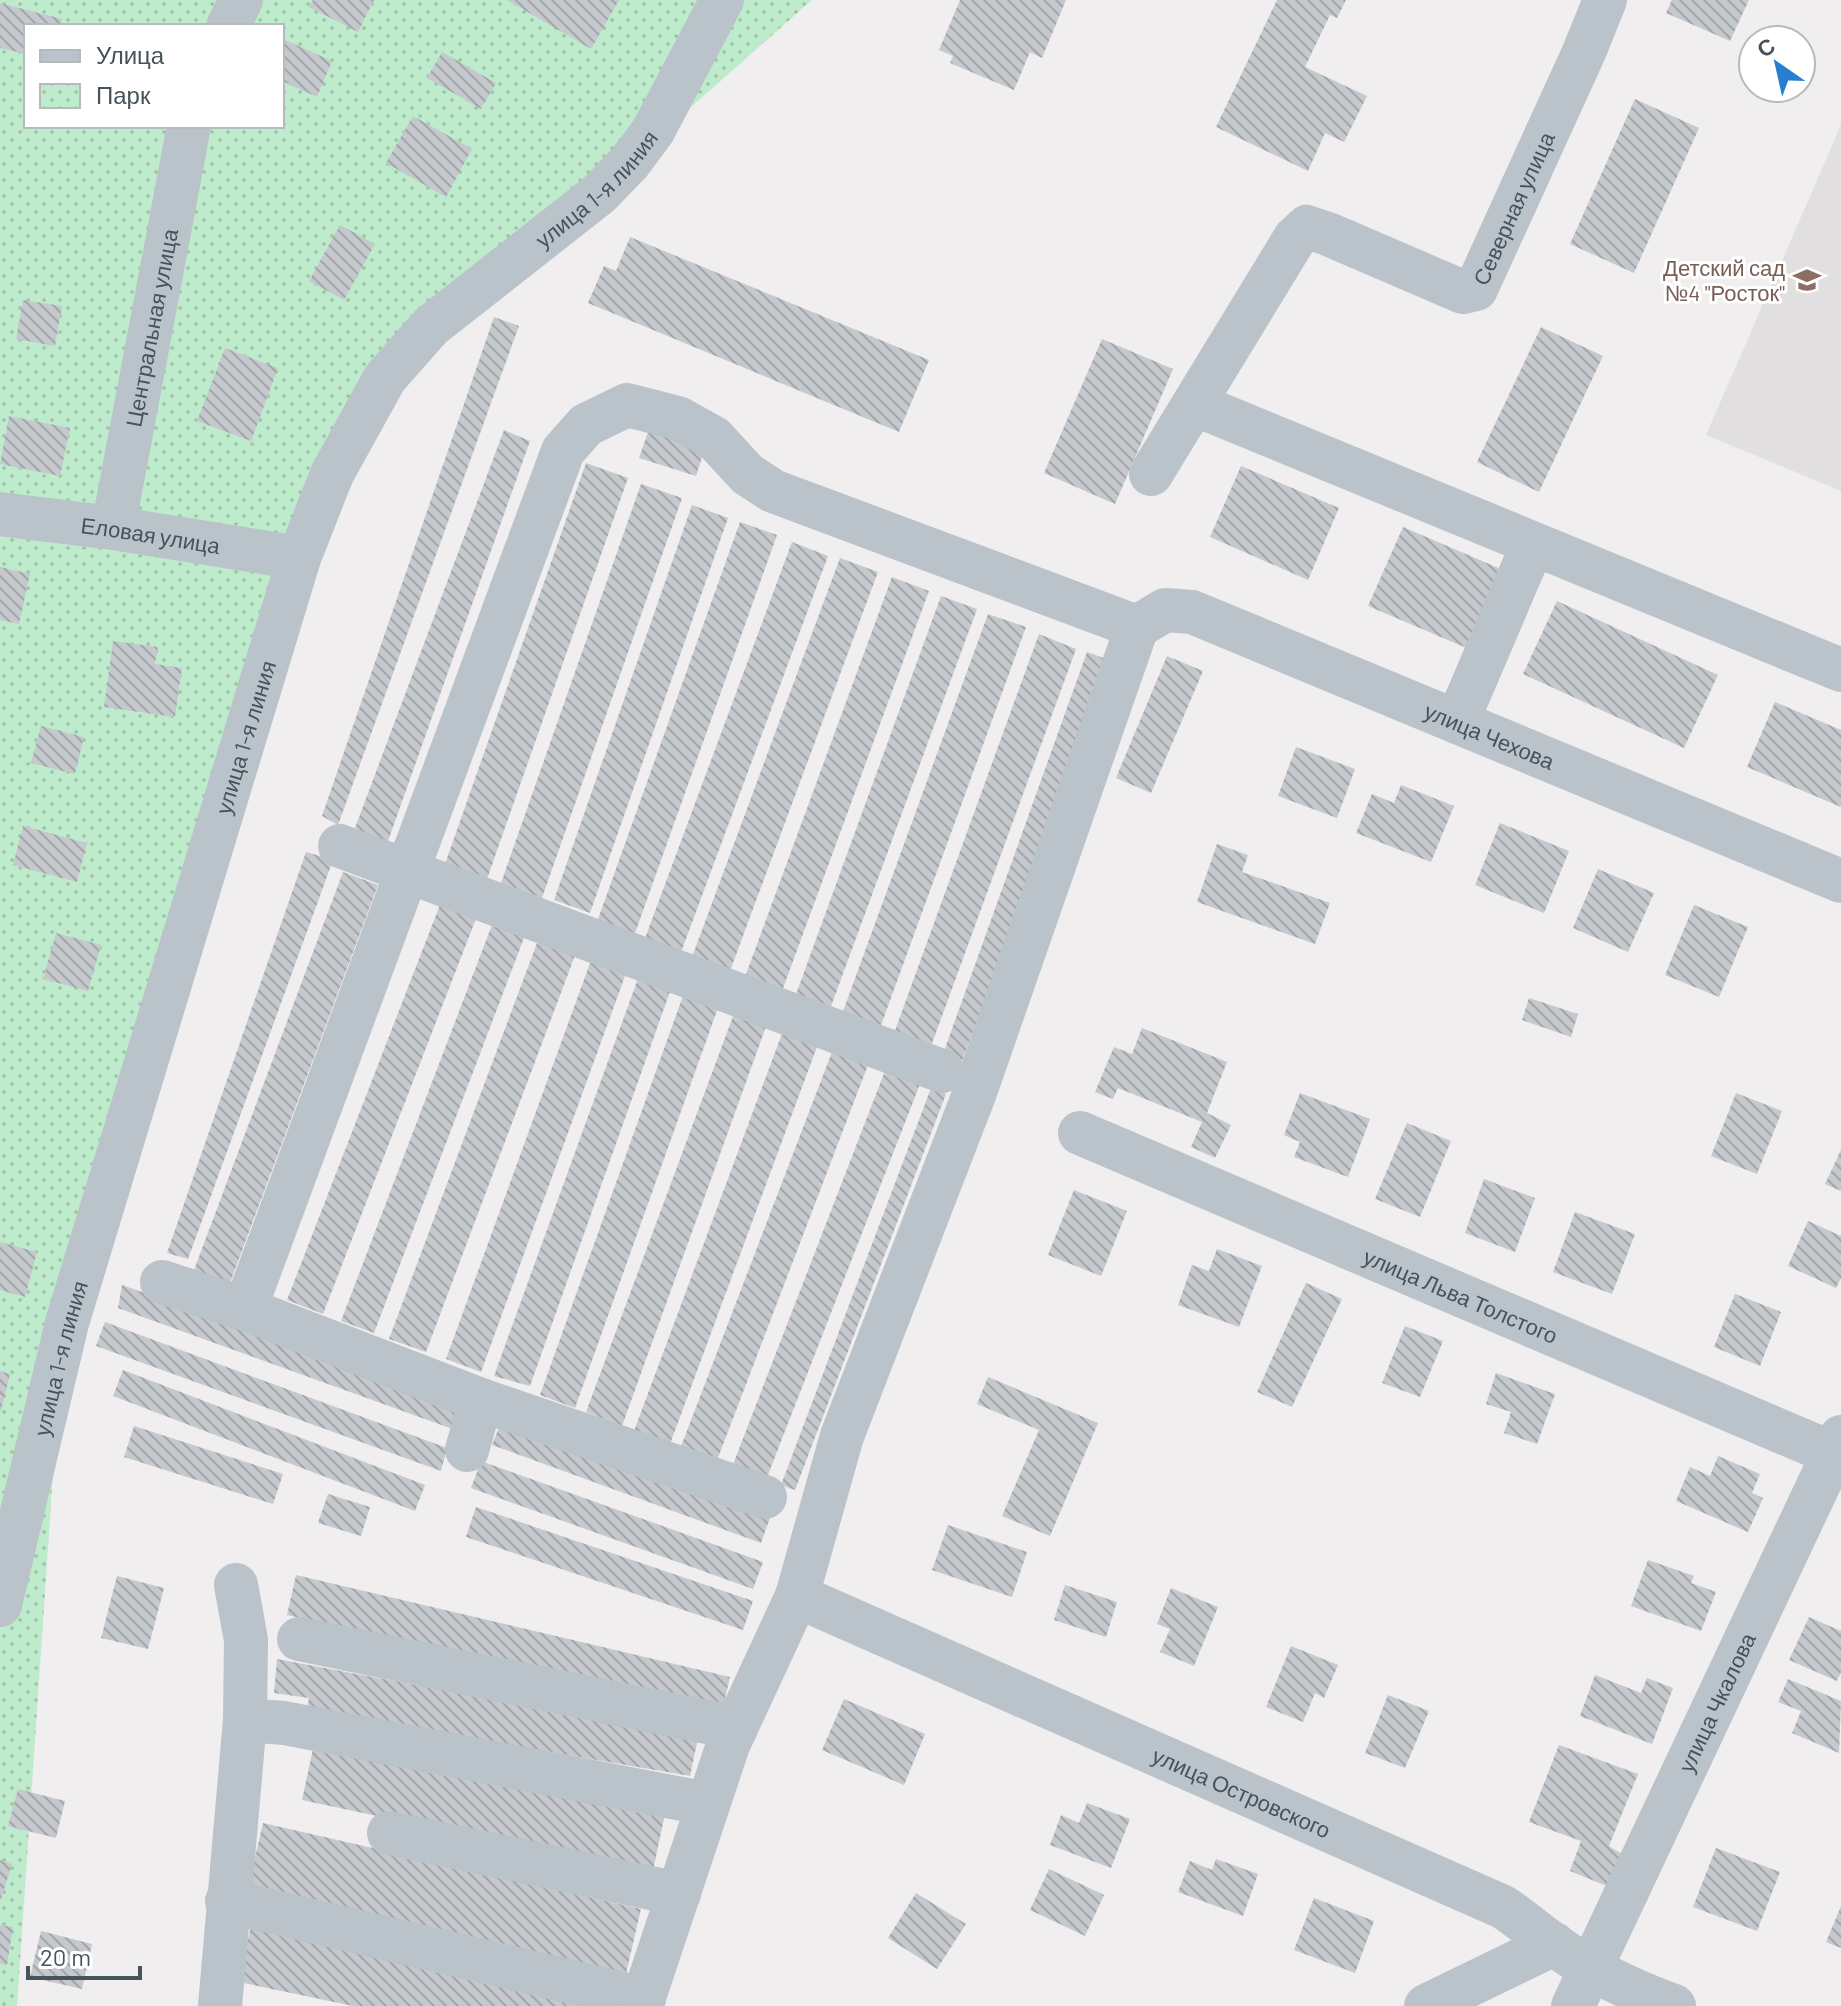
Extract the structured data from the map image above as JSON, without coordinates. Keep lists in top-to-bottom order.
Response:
{
  "streets": {
    "street": [
      "улица 1-я линия",
      "Северная улица",
      "Центральная улица",
      "Еловая улица",
      "улица Чехова",
      "улица Льва Толстого",
      "улица Чкалова",
      "улица Островского"
    ]
  },
  "crossings": [
    ["улица 1-я линия", "Еловая улица"],
    ["Центральная улица", "Еловая улица"],
    ["улица Льва Толстого", "улица Чкалова"],
    ["улица Чкалова", "улица Островского"]
  ],
  "places": {
    "school or university": ["Детский сад №4 \"Росток\""]
  },
  "legend": ["Улица", "Парк"],
  "scale_bar": "20 m",
  "north": "top left"
}
